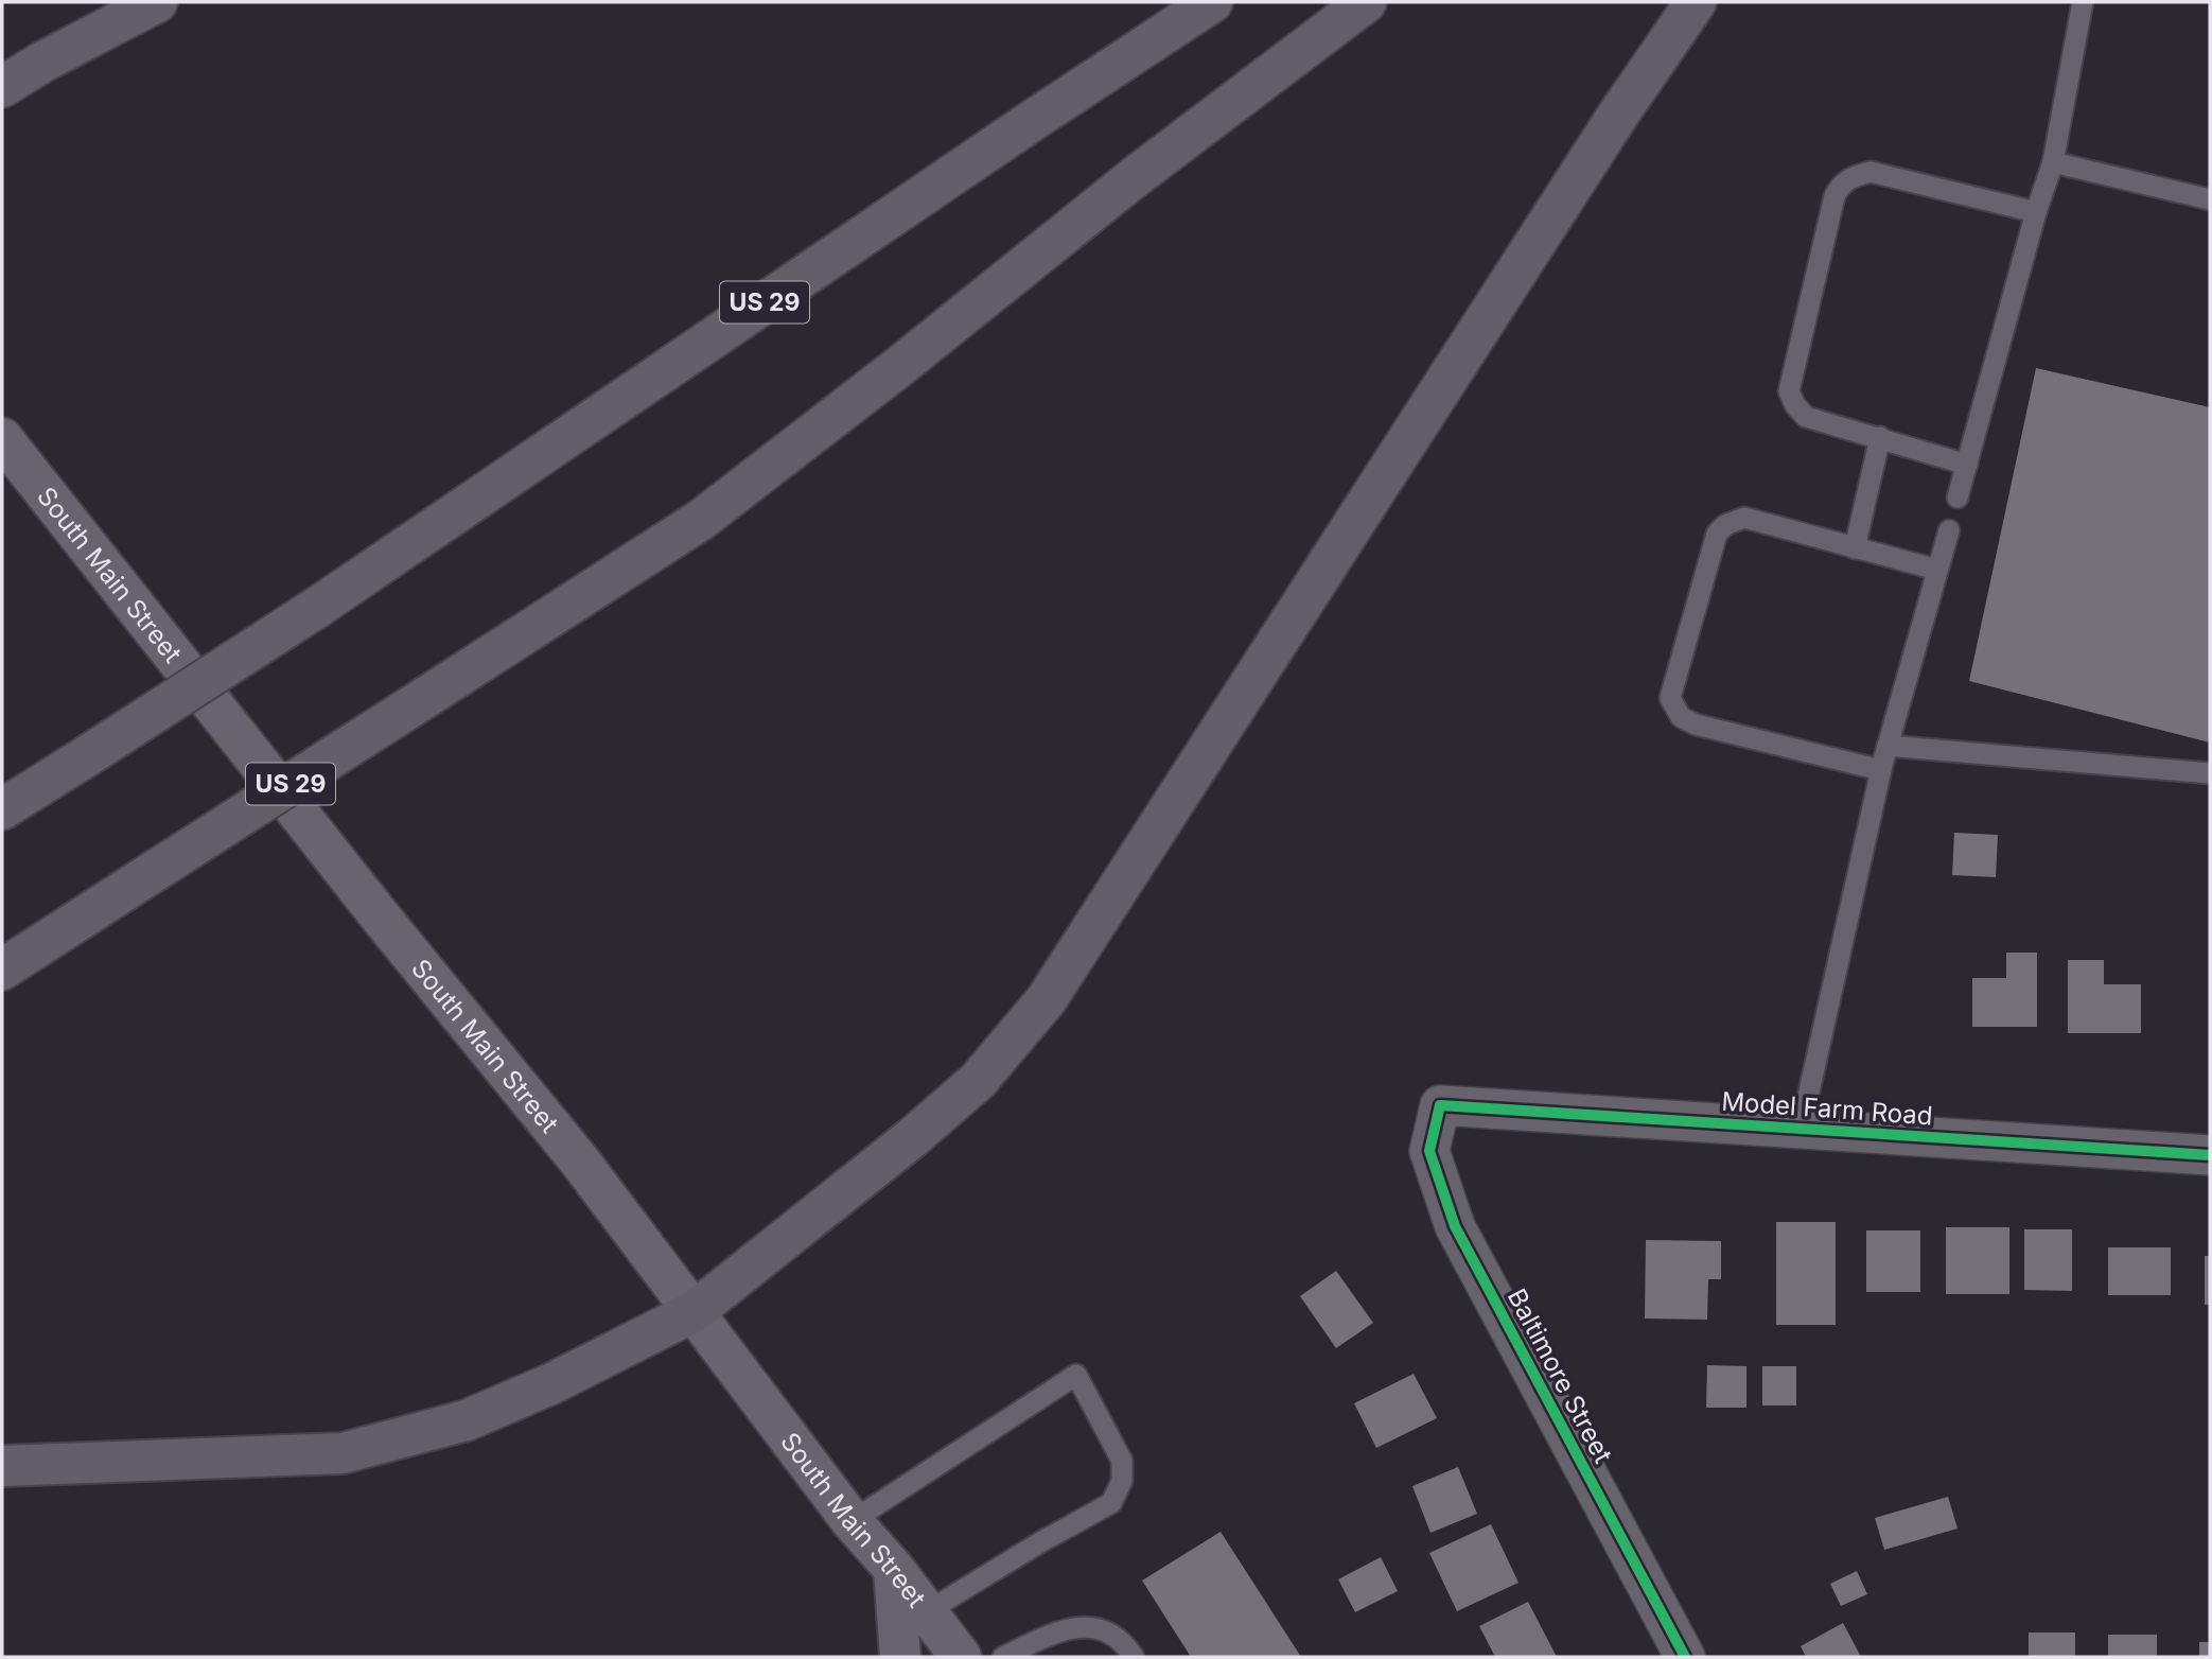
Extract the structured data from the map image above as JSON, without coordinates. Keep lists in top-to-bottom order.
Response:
{
  "streets": {
    "highway": ["US 29"],
    "main road": ["South Main Street"],
    "street": ["Model Farm Road", "Baltimore Street"]
  },
  "crossings": [
    ["Model Farm Road", "Baltimore Street"]
  ]
}
